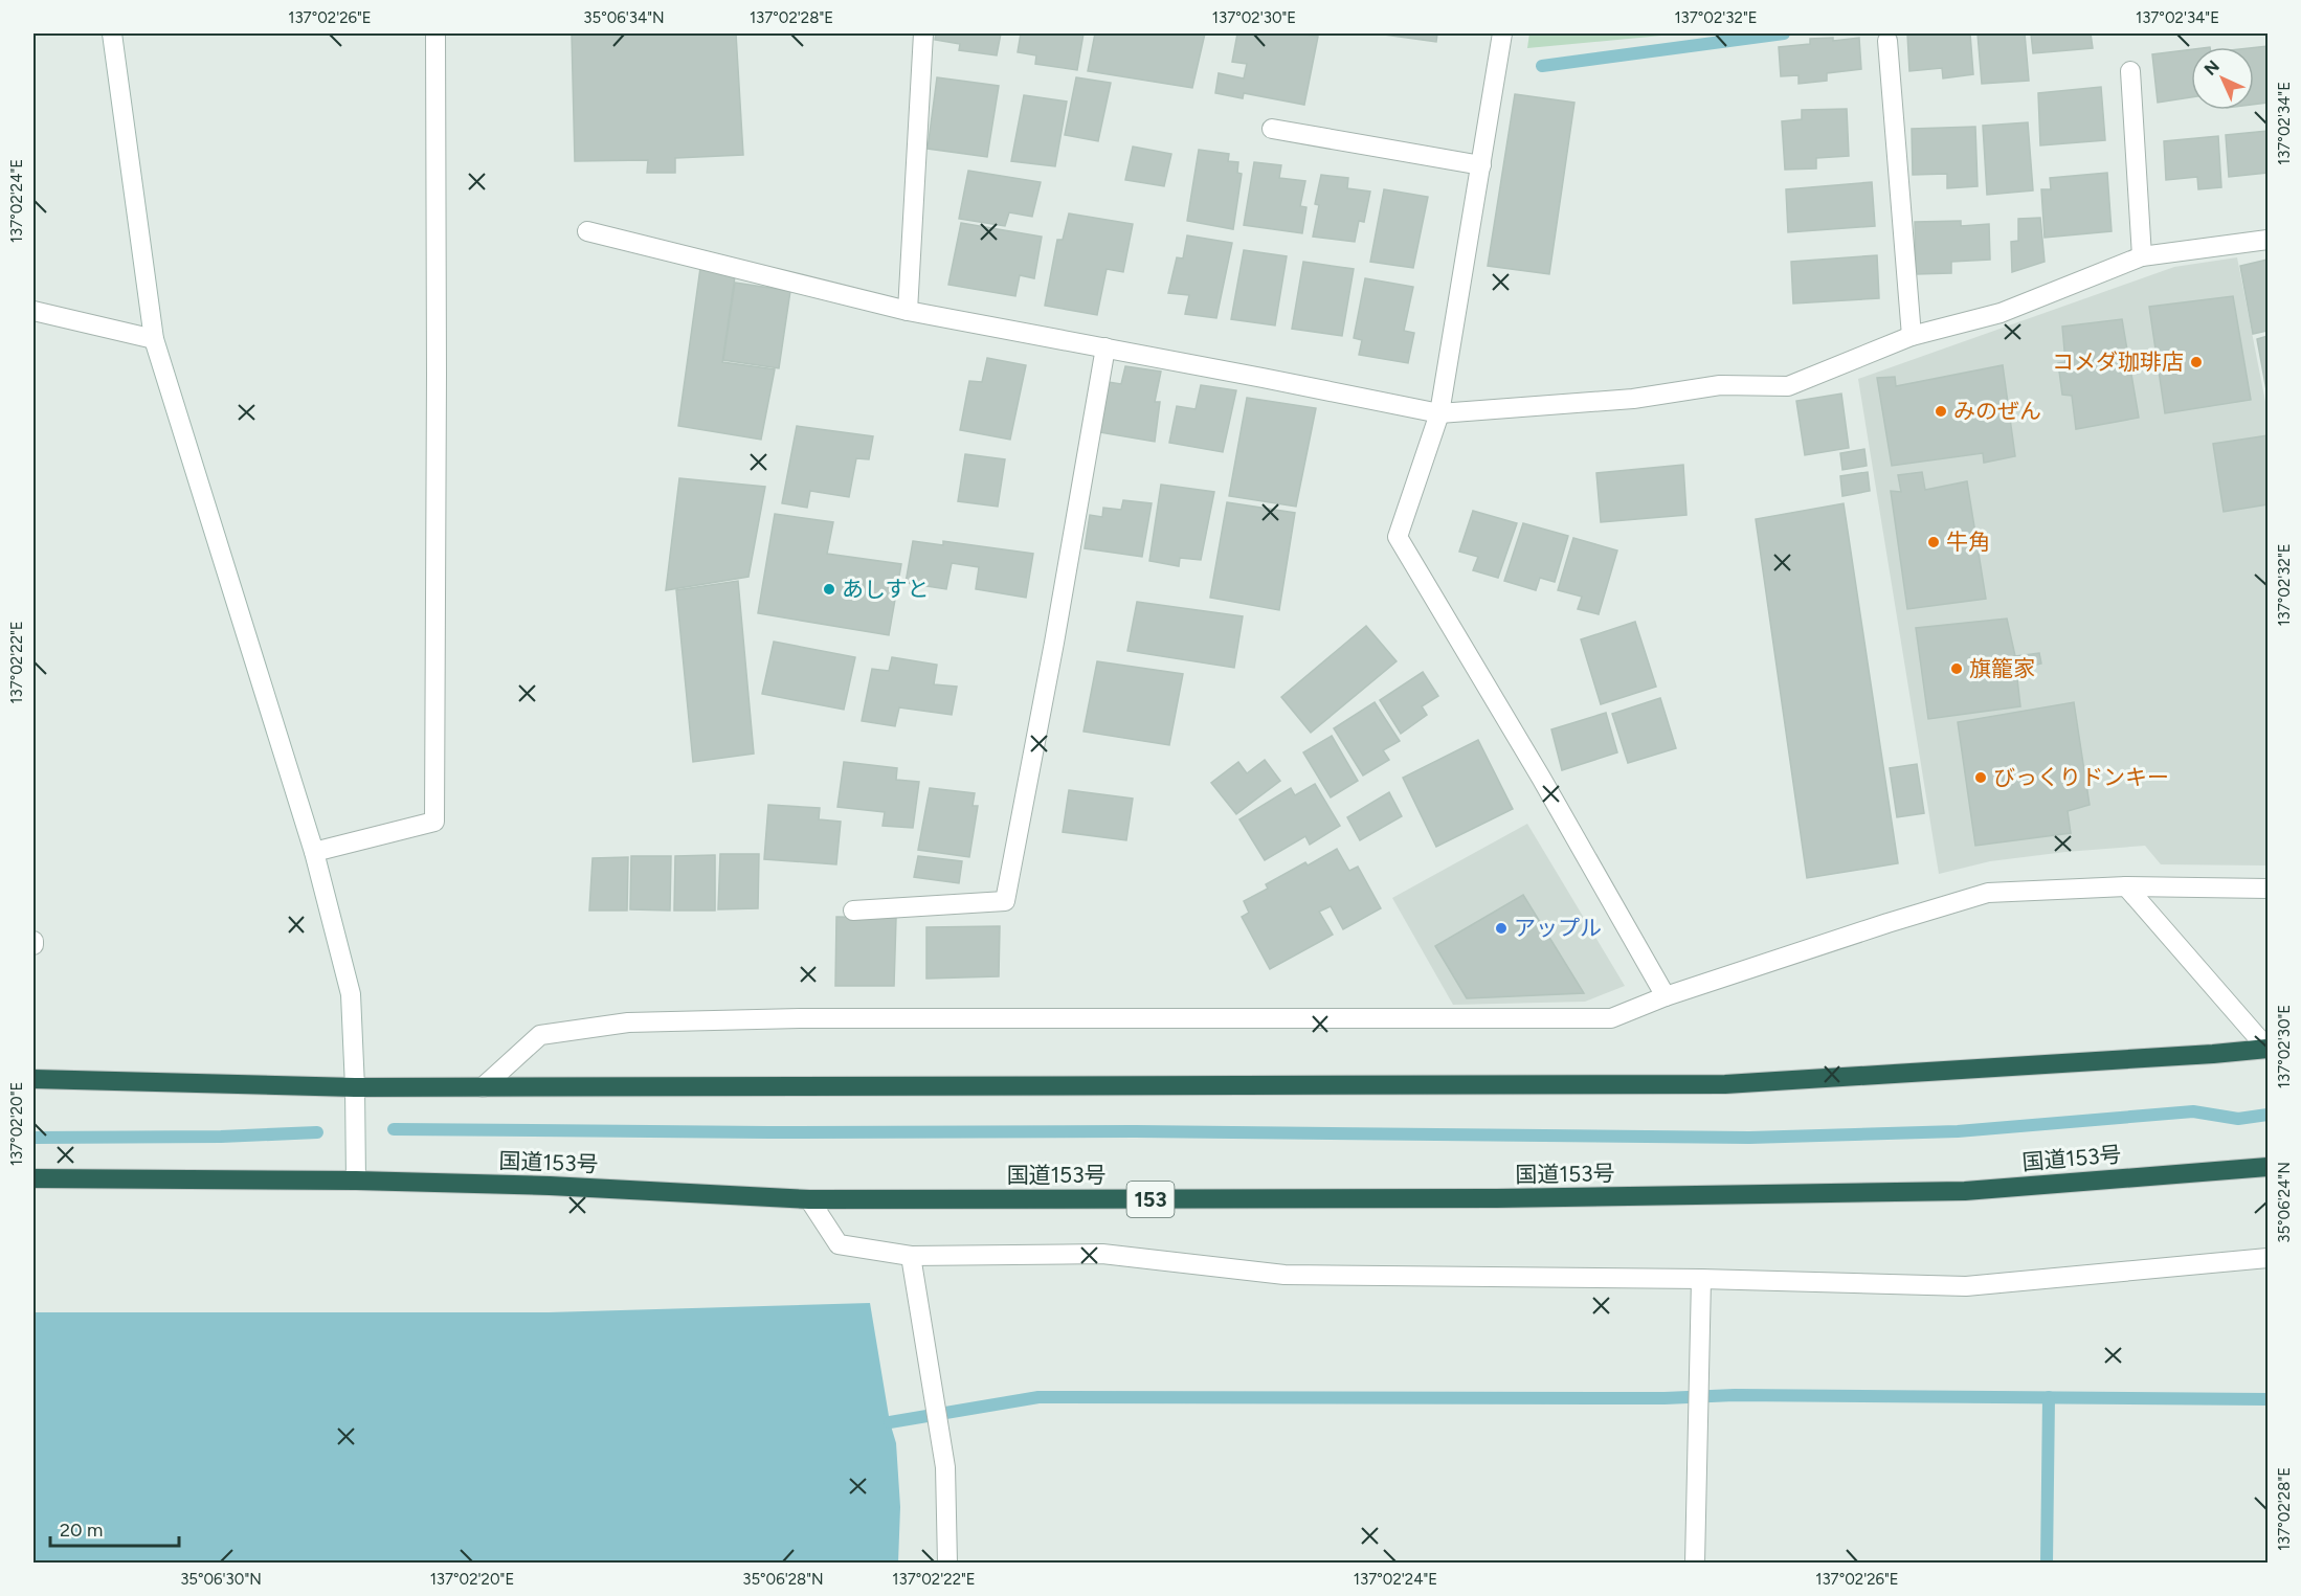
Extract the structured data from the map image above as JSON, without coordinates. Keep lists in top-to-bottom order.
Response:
{
  "streets": {
    "highway": ["国道153号", "153"]
  },
  "places": [
    "コメダ珈琲店",
    "みのぜん",
    "牛角",
    "あしすと",
    "旗籠家",
    "びっくりドンキー",
    "アップル"
  ],
  "scale_bar": "20 m",
  "north": "top left",
  "coordinates": [
    "137°02'26\"E",
    "35°06'34\"N",
    "137°02'28\"E",
    "137°02'30\"E",
    "137°02'32\"E",
    "137°02'34\"E",
    "137°02'24\"E",
    "137°02'22\"E",
    "137°02'20\"E",
    "35°06'24\"N",
    "35°06'30\"N",
    "35°06'28\"N"
  ]
}
